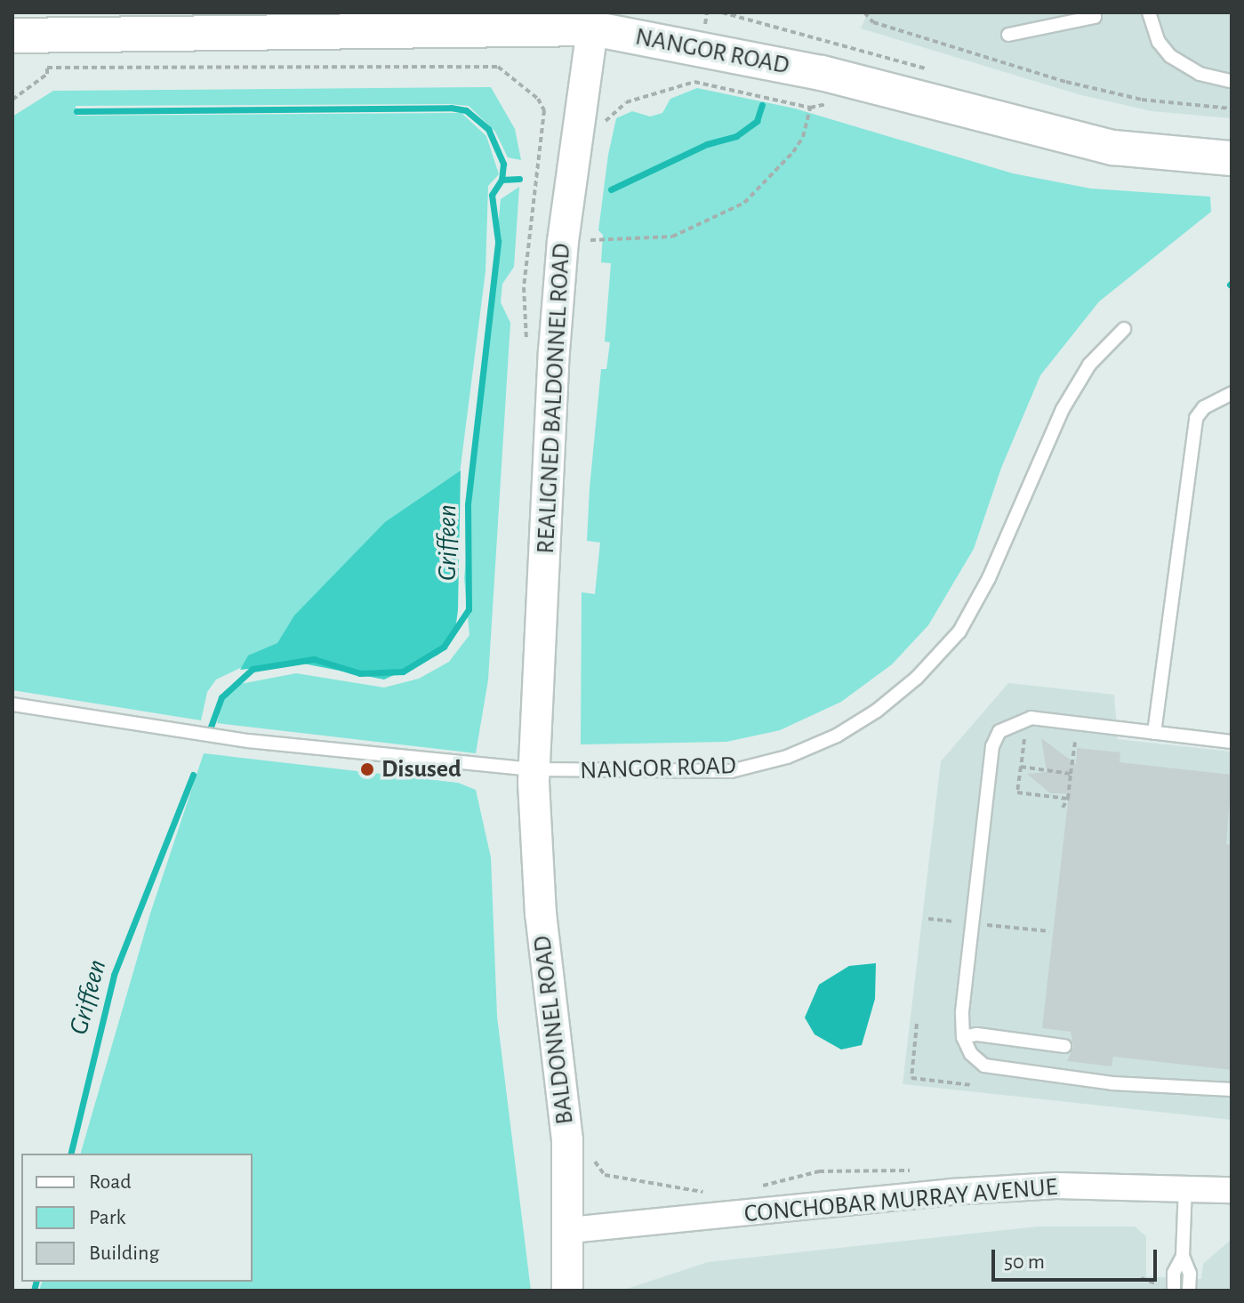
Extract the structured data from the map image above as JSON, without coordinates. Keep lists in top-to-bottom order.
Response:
{
  "streets": {
    "main road": ["NANGOR ROAD"],
    "street": ["REALIGNED BALDONNEL ROAD", "BALDONNEL ROAD", "CONCHOBAR MURRAY AVENUE"]
  },
  "crossings": [
    ["NANGOR ROAD", "REALIGNED BALDONNEL ROAD"],
    ["NANGOR ROAD", "BALDONNEL ROAD"],
    ["REALIGNED BALDONNEL ROAD", "BALDONNEL ROAD"],
    ["BALDONNEL ROAD", "CONCHOBAR MURRAY AVENUE"]
  ],
  "water": ["Griffeen"],
  "places": ["Disused"],
  "legend": ["Road", "Park", "Building"],
  "scale_bar": "50 m"
}
